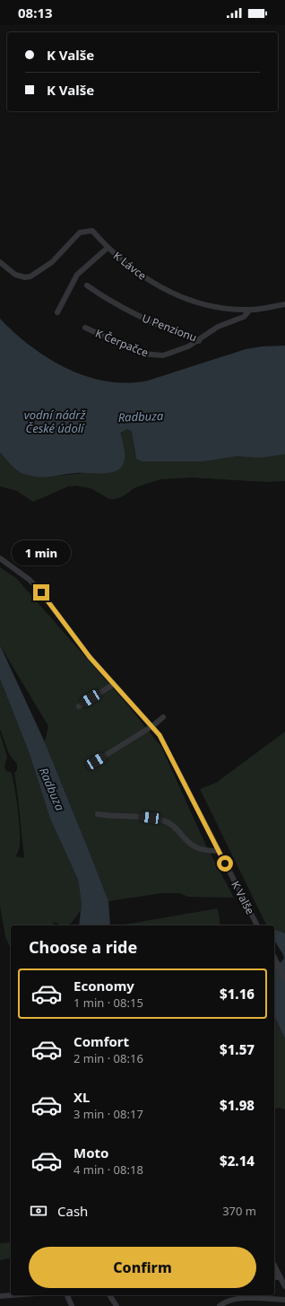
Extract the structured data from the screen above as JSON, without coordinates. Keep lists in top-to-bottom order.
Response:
{
  "streets": {
    "street": [
      "K Lávce",
      "U Penzionu",
      "K Čerpačce",
      "K Valše"
    ]
  },
  "crossings": [
    ["K Lávce", "U Penzionu"],
    ["U Penzionu", "K Čerpačce"]
  ],
  "water": ["vodní nádrž České údolí", "Radbuza"],
  "page": {
    "status": "08:13",
    "banner": ["K Valše", "K Valše"],
    "bubble": "1 min",
    "heading": "Choose a ride",
    "list": [
      {
        "name": "Economy",
        "note": "1 min · 08:15",
        "value": "$1.16"
      },
      {
        "name": "Comfort",
        "note": "2 min · 08:16",
        "value": "$1.57"
      },
      {
        "name": "XL",
        "note": "3 min · 08:17",
        "value": "$1.98"
      },
      {
        "name": "Moto",
        "note": "4 min · 08:18",
        "value": "$2.14"
      }
    ],
    "pay": ["Cash", "370 m"],
    "buttons": "Confirm"
  }
}
